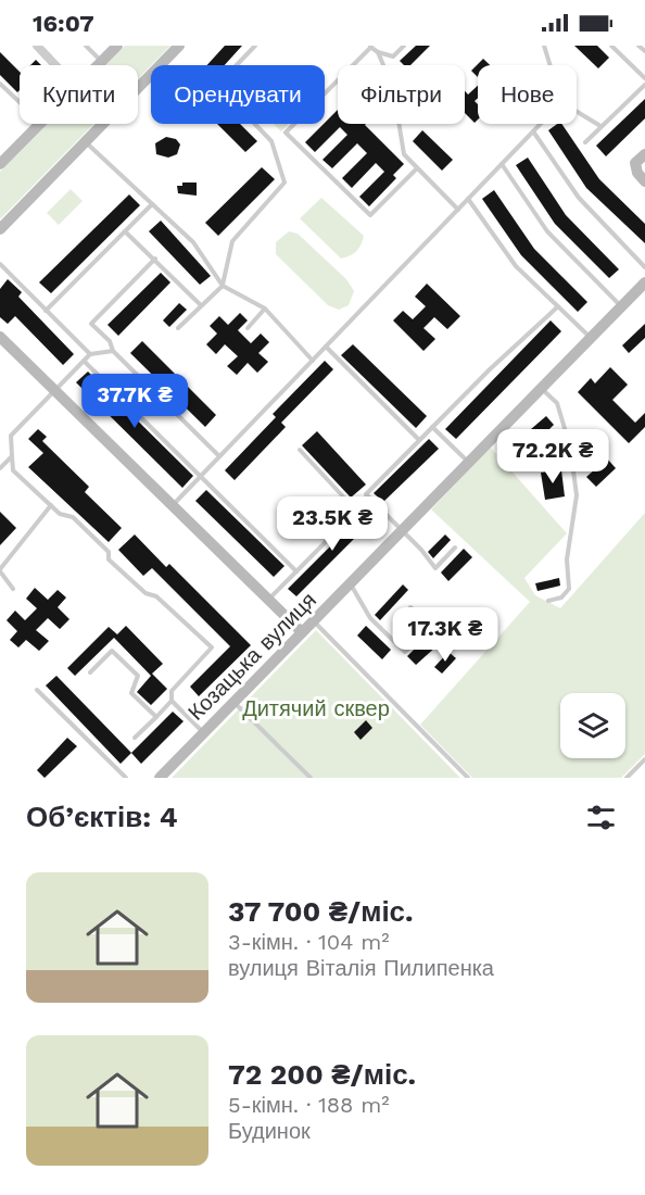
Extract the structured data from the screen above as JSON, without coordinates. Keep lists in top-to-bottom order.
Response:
{
  "streets": {
    "street": ["Козацька вулиця"]
  },
  "parks": ["Дитячий сквер"],
  "page": {
    "status": "16:07",
    "chip": [
      "Купити",
      "Орендувати",
      "Фільтри",
      "Нове"
    ],
    "price": [
      "37.7K ₴",
      "72.2K ₴",
      "23.5K ₴",
      "17.3K ₴"
    ],
    "heading": "Об’єктів: 4",
    "list": [
      {
        "name": "37 700 ₴/міс.",
        "note": "3-кімн. · 104 m² · вулиця Віталія Пилипенка"
      },
      {
        "name": "72 200 ₴/міс.",
        "note": "5-кімн. · 188 m² · Будинок"
      }
    ]
  }
}
